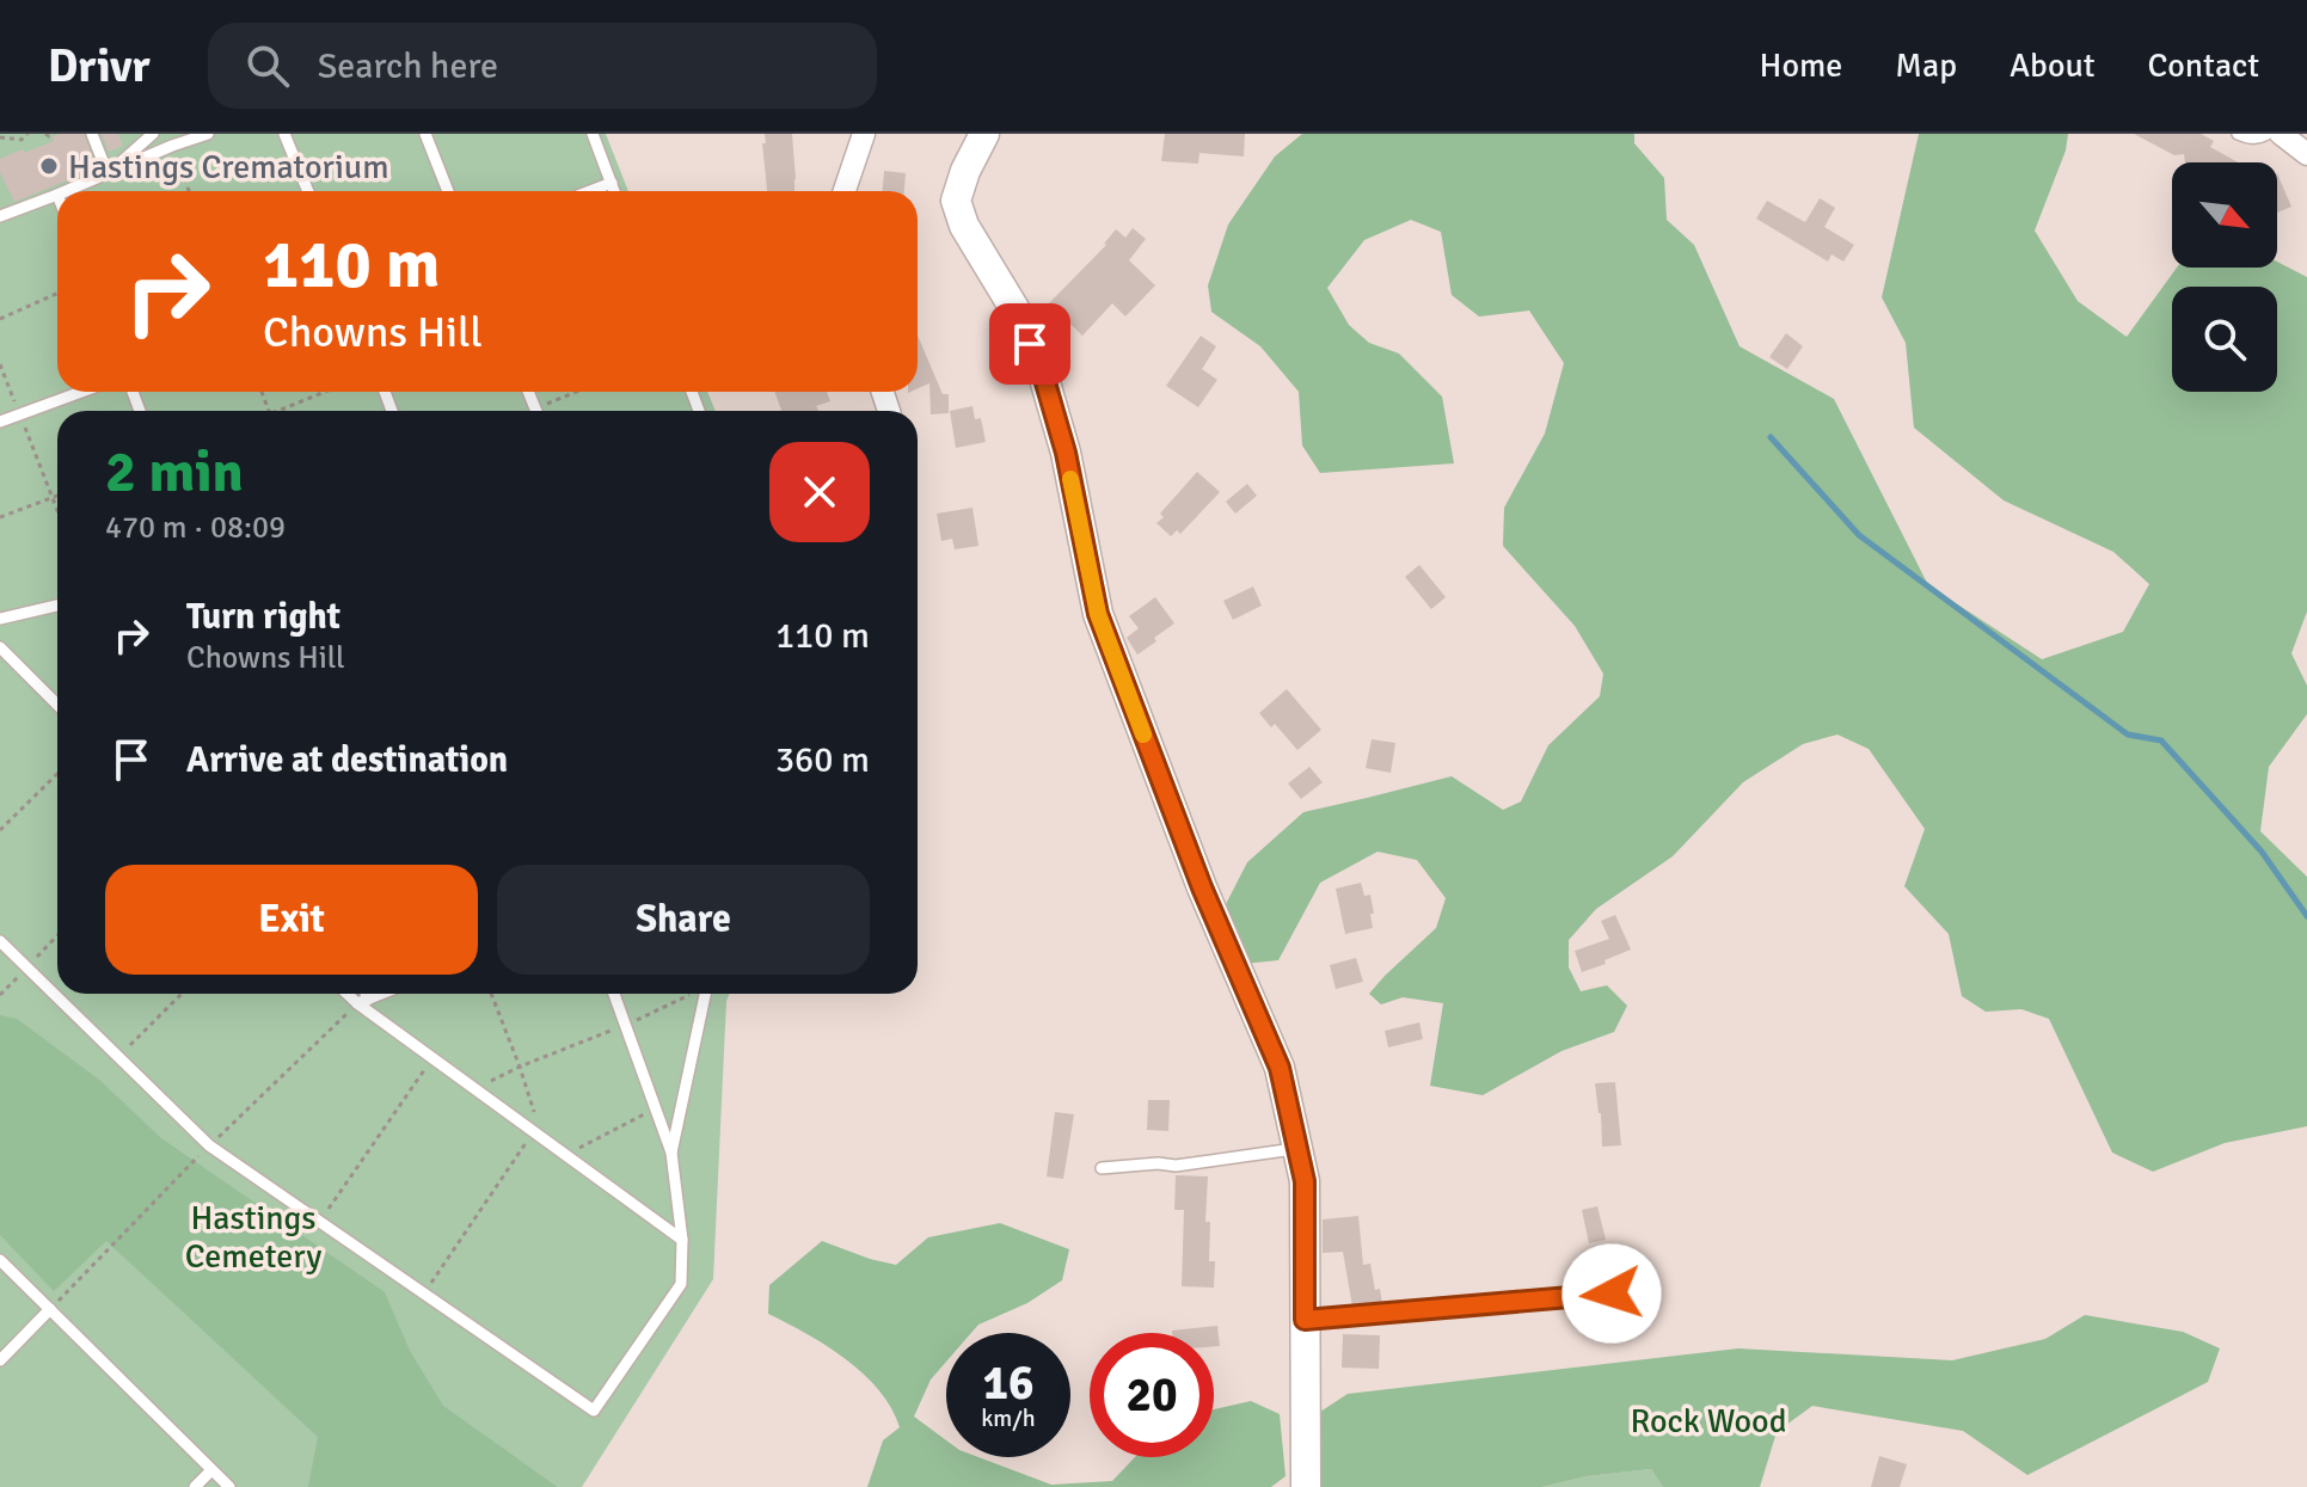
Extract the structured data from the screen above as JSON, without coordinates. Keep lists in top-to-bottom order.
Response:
{
  "parks": ["Hastings Cemetery", "Rock Wood"],
  "places": ["Hastings Crematorium"],
  "north": "bottom right",
  "page": {
    "header": "Drivr",
    "search": "Search here",
    "nav": [
      "Home",
      "Map",
      "About",
      "Contact"
    ],
    "turn": ["110 m", "Chowns Hill"],
    "heading": ["2 min", "470 m · 08:09"],
    "list": [
      {
        "name": "Turn right",
        "note": "Chowns Hill",
        "value": "110 m"
      },
      {
        "name": "Arrive at destination",
        "value": "360 m"
      }
    ],
    "buttons": ["Exit", "Share"],
    "speed": "16 km/h",
    "limit": "20"
  }
}
